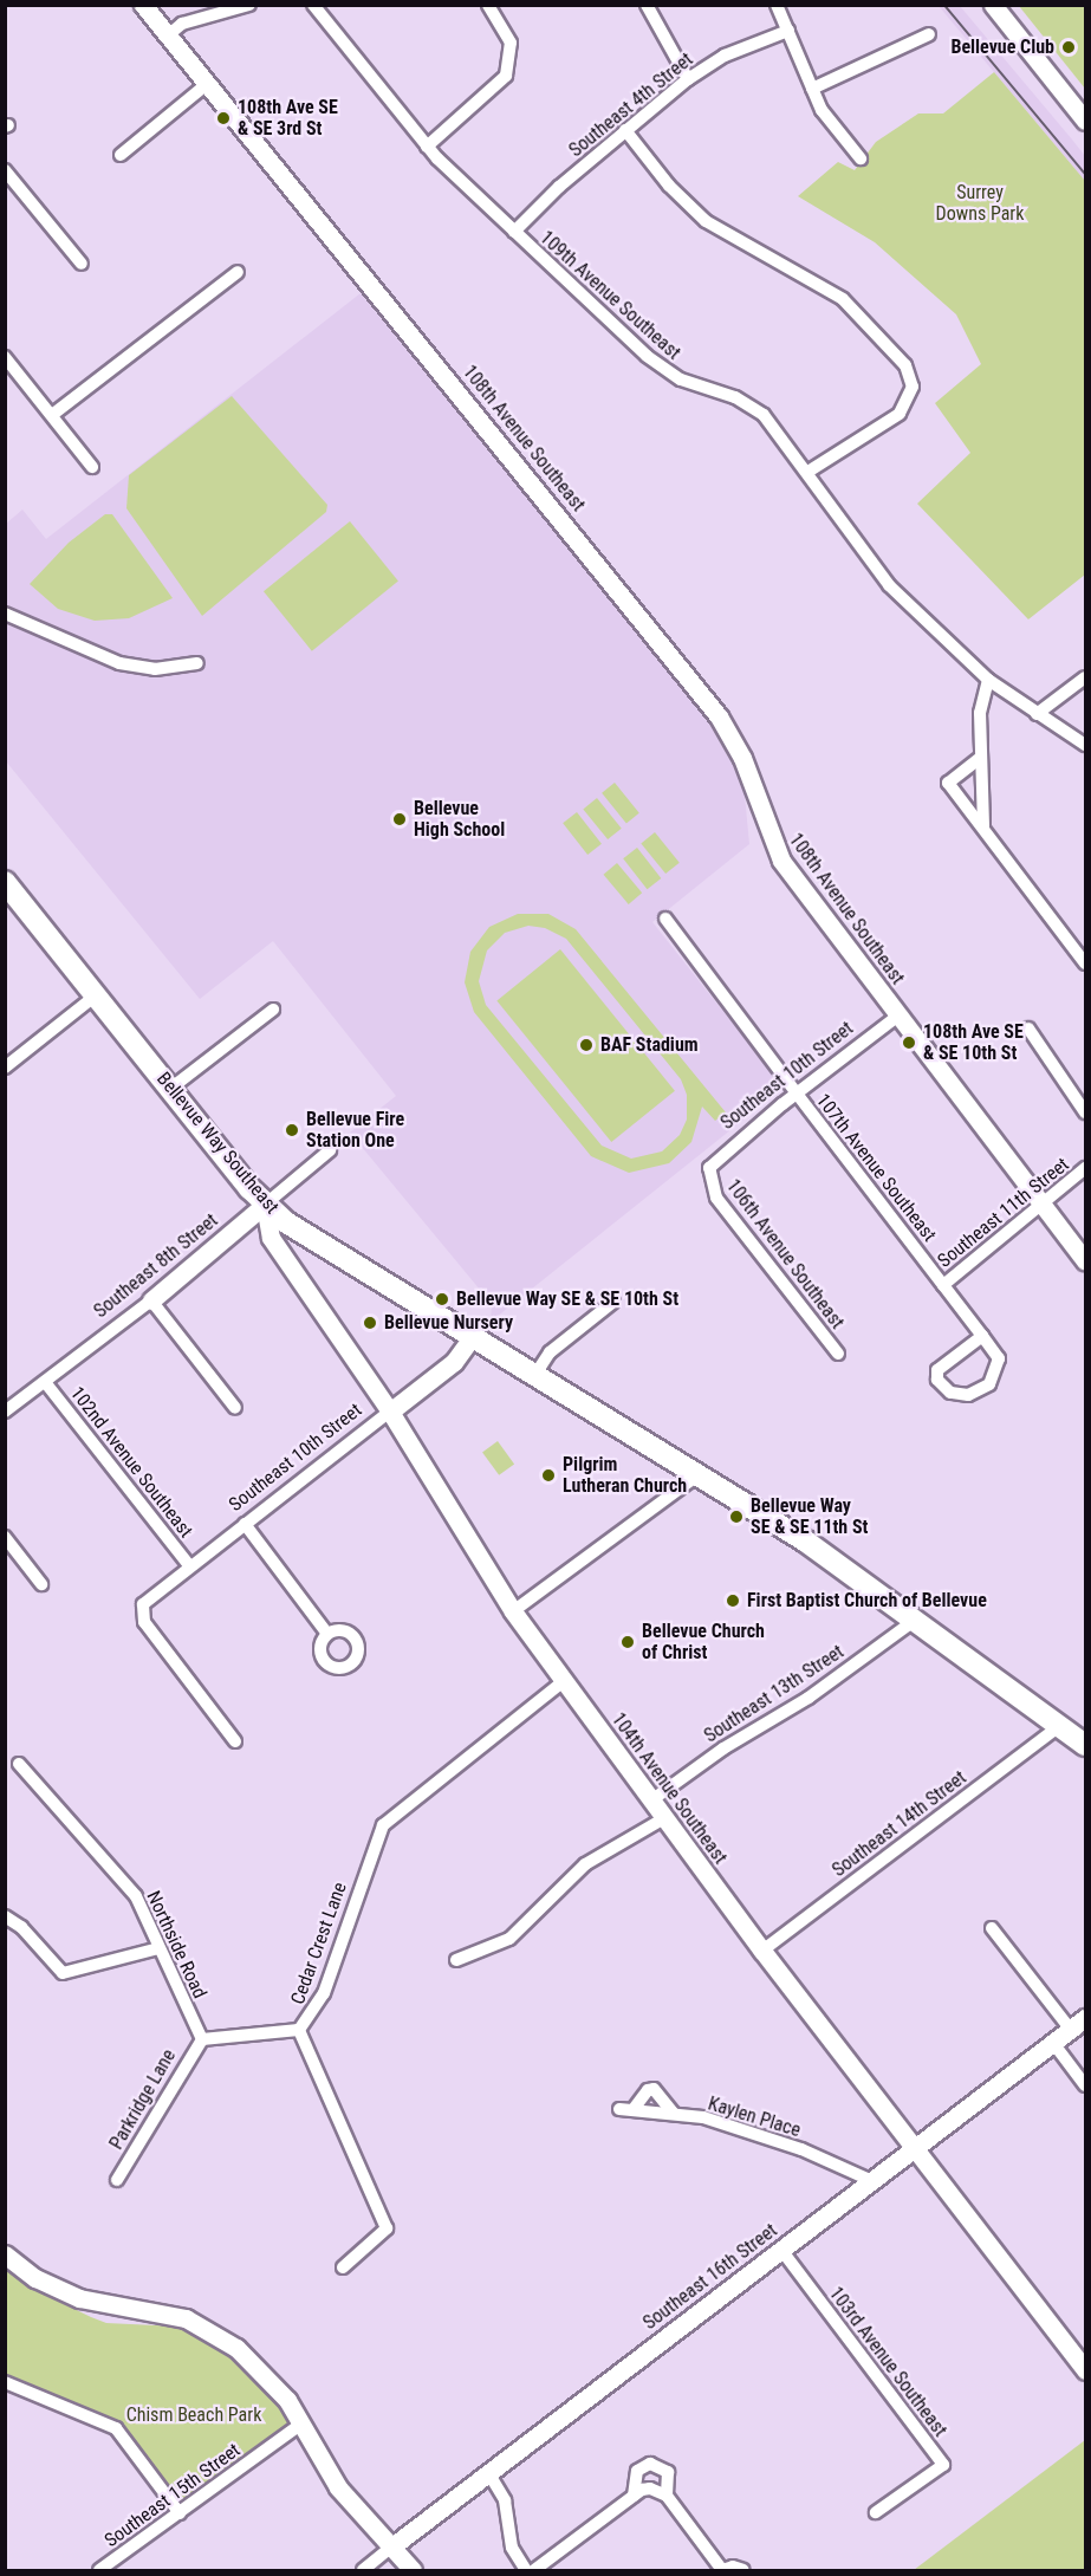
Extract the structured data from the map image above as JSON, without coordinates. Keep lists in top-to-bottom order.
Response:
{
  "streets": {
    "main road": ["Bellevue Way Southeast"],
    "street": [
      "Southeast 4th Street",
      "109th Avenue Southeast",
      "108th Avenue Southeast",
      "Southeast 10th Street",
      "107th Avenue Southeast",
      "Southeast 11th Street",
      "106th Avenue Southeast",
      "Southeast 8th Street",
      "102nd Avenue Southeast",
      "Southeast 13th Street",
      "104th Avenue Southeast",
      "Southeast 14th Street",
      "Cedar Crest Lane",
      "Northside Road",
      "Parkridge Lane",
      "Kaylen Place",
      "Southeast 16th Street",
      "103rd Avenue Southeast",
      "Southeast 15th Street"
    ]
  },
  "crossings": [
    ["Southeast 4th Street", "109th Avenue Southeast"],
    ["108th Avenue Southeast", "Southeast 10th Street"],
    ["108th Avenue Southeast", "Southeast 11th Street"],
    ["Southeast 10th Street", "Bellevue Way Southeast"],
    ["Southeast 10th Street", "107th Avenue Southeast"],
    ["Southeast 10th Street", "106th Avenue Southeast"],
    ["Southeast 10th Street", "102nd Avenue Southeast"],
    ["Southeast 10th Street", "104th Avenue Southeast"],
    ["Bellevue Way Southeast", "Southeast 8th Street"],
    ["Bellevue Way Southeast", "Southeast 13th Street"],
    ["Bellevue Way Southeast", "104th Avenue Southeast"],
    ["Bellevue Way Southeast", "Southeast 14th Street"],
    ["107th Avenue Southeast", "Southeast 11th Street"],
    ["Southeast 8th Street", "102nd Avenue Southeast"],
    ["Southeast 8th Street", "104th Avenue Southeast"],
    ["Southeast 13th Street", "104th Avenue Southeast"],
    ["104th Avenue Southeast", "Southeast 14th Street"],
    ["104th Avenue Southeast", "Cedar Crest Lane"],
    ["104th Avenue Southeast", "Southeast 16th Street"],
    ["Northside Road", "Parkridge Lane"],
    ["Kaylen Place", "Southeast 16th Street"],
    ["Southeast 16th Street", "103rd Avenue Southeast"]
  ],
  "parks": ["Surrey Downs Park", "Chism Beach Park"],
  "places": [
    "Bellevue Club",
    "108th Ave SE & SE 3rd St",
    "Bellevue High School",
    "108th Ave SE & SE 10th St",
    "BAF Stadium",
    "Bellevue Fire Station One",
    "Bellevue Way SE & SE 10th St",
    "Bellevue Nursery",
    "Pilgrim Lutheran Church",
    "Bellevue Way SE & SE 11th St",
    "First Baptist Church of Bellevue",
    "Bellevue Church of Christ"
  ]
}
